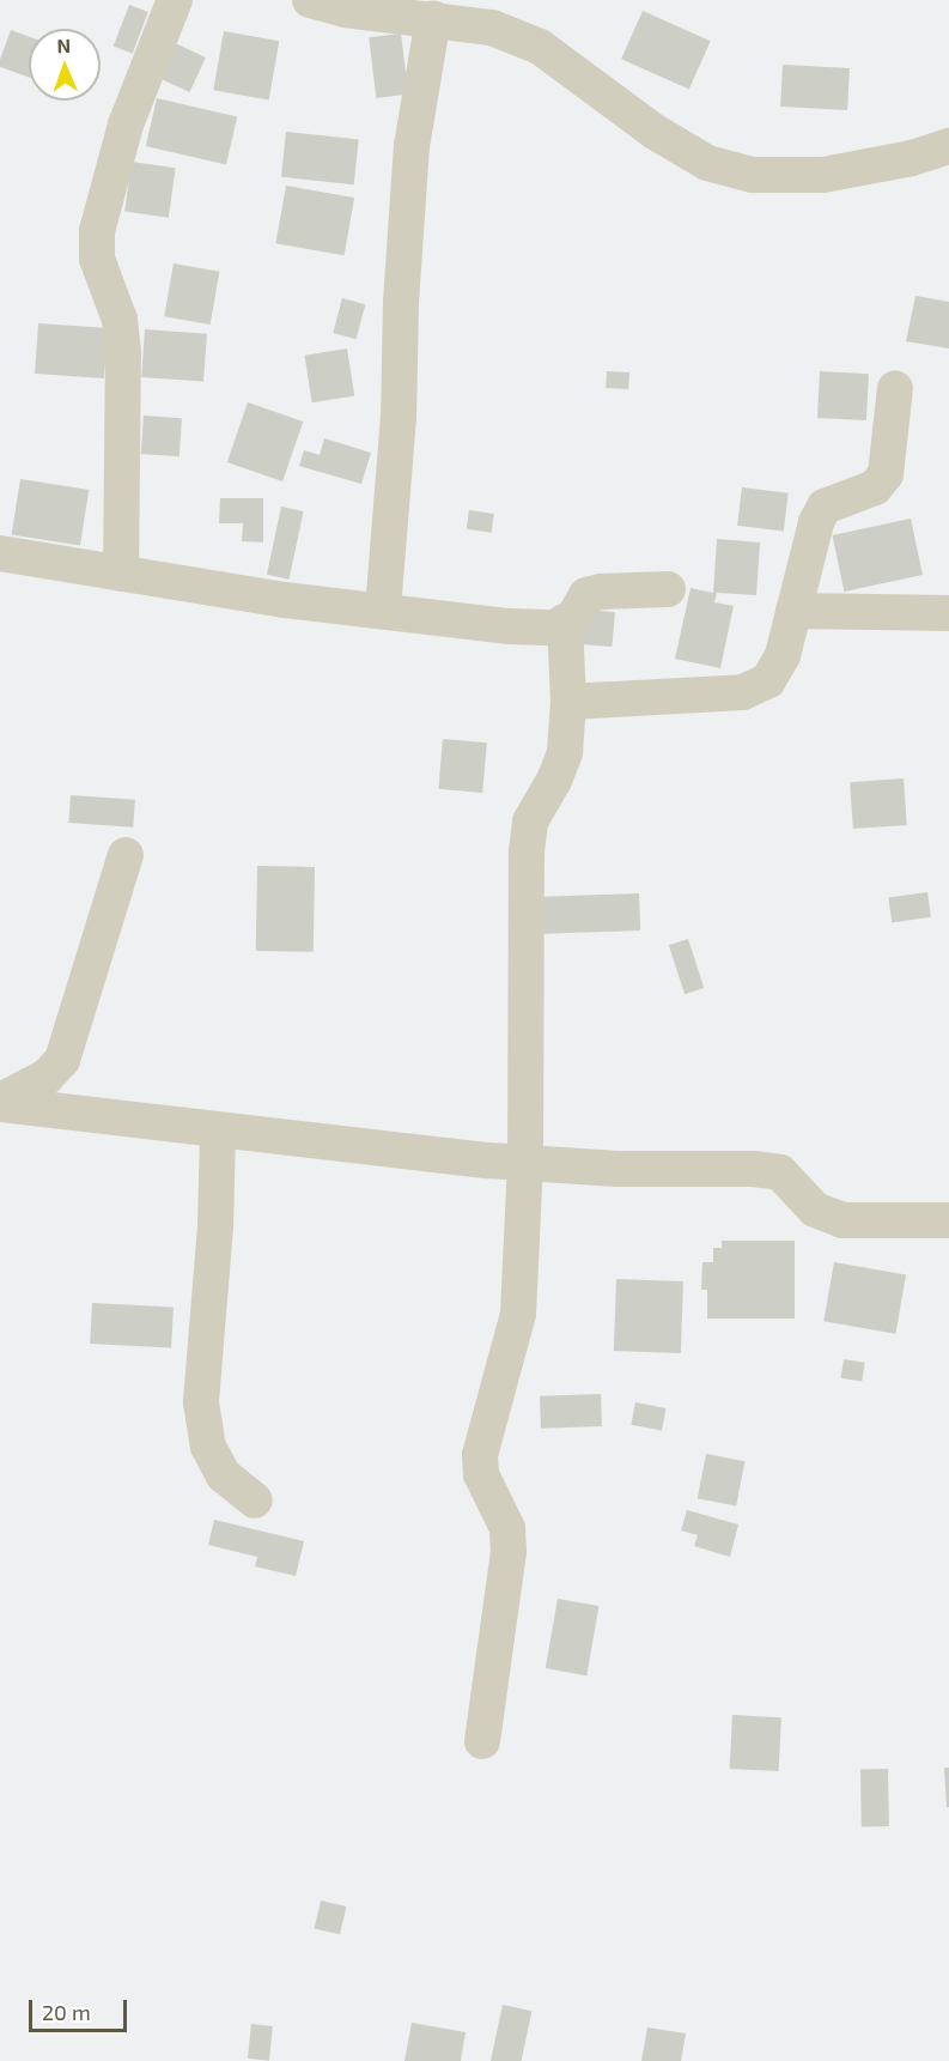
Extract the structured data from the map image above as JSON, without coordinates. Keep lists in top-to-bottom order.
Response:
{
  "scale_bar": "20 m",
  "north": "top"
}
